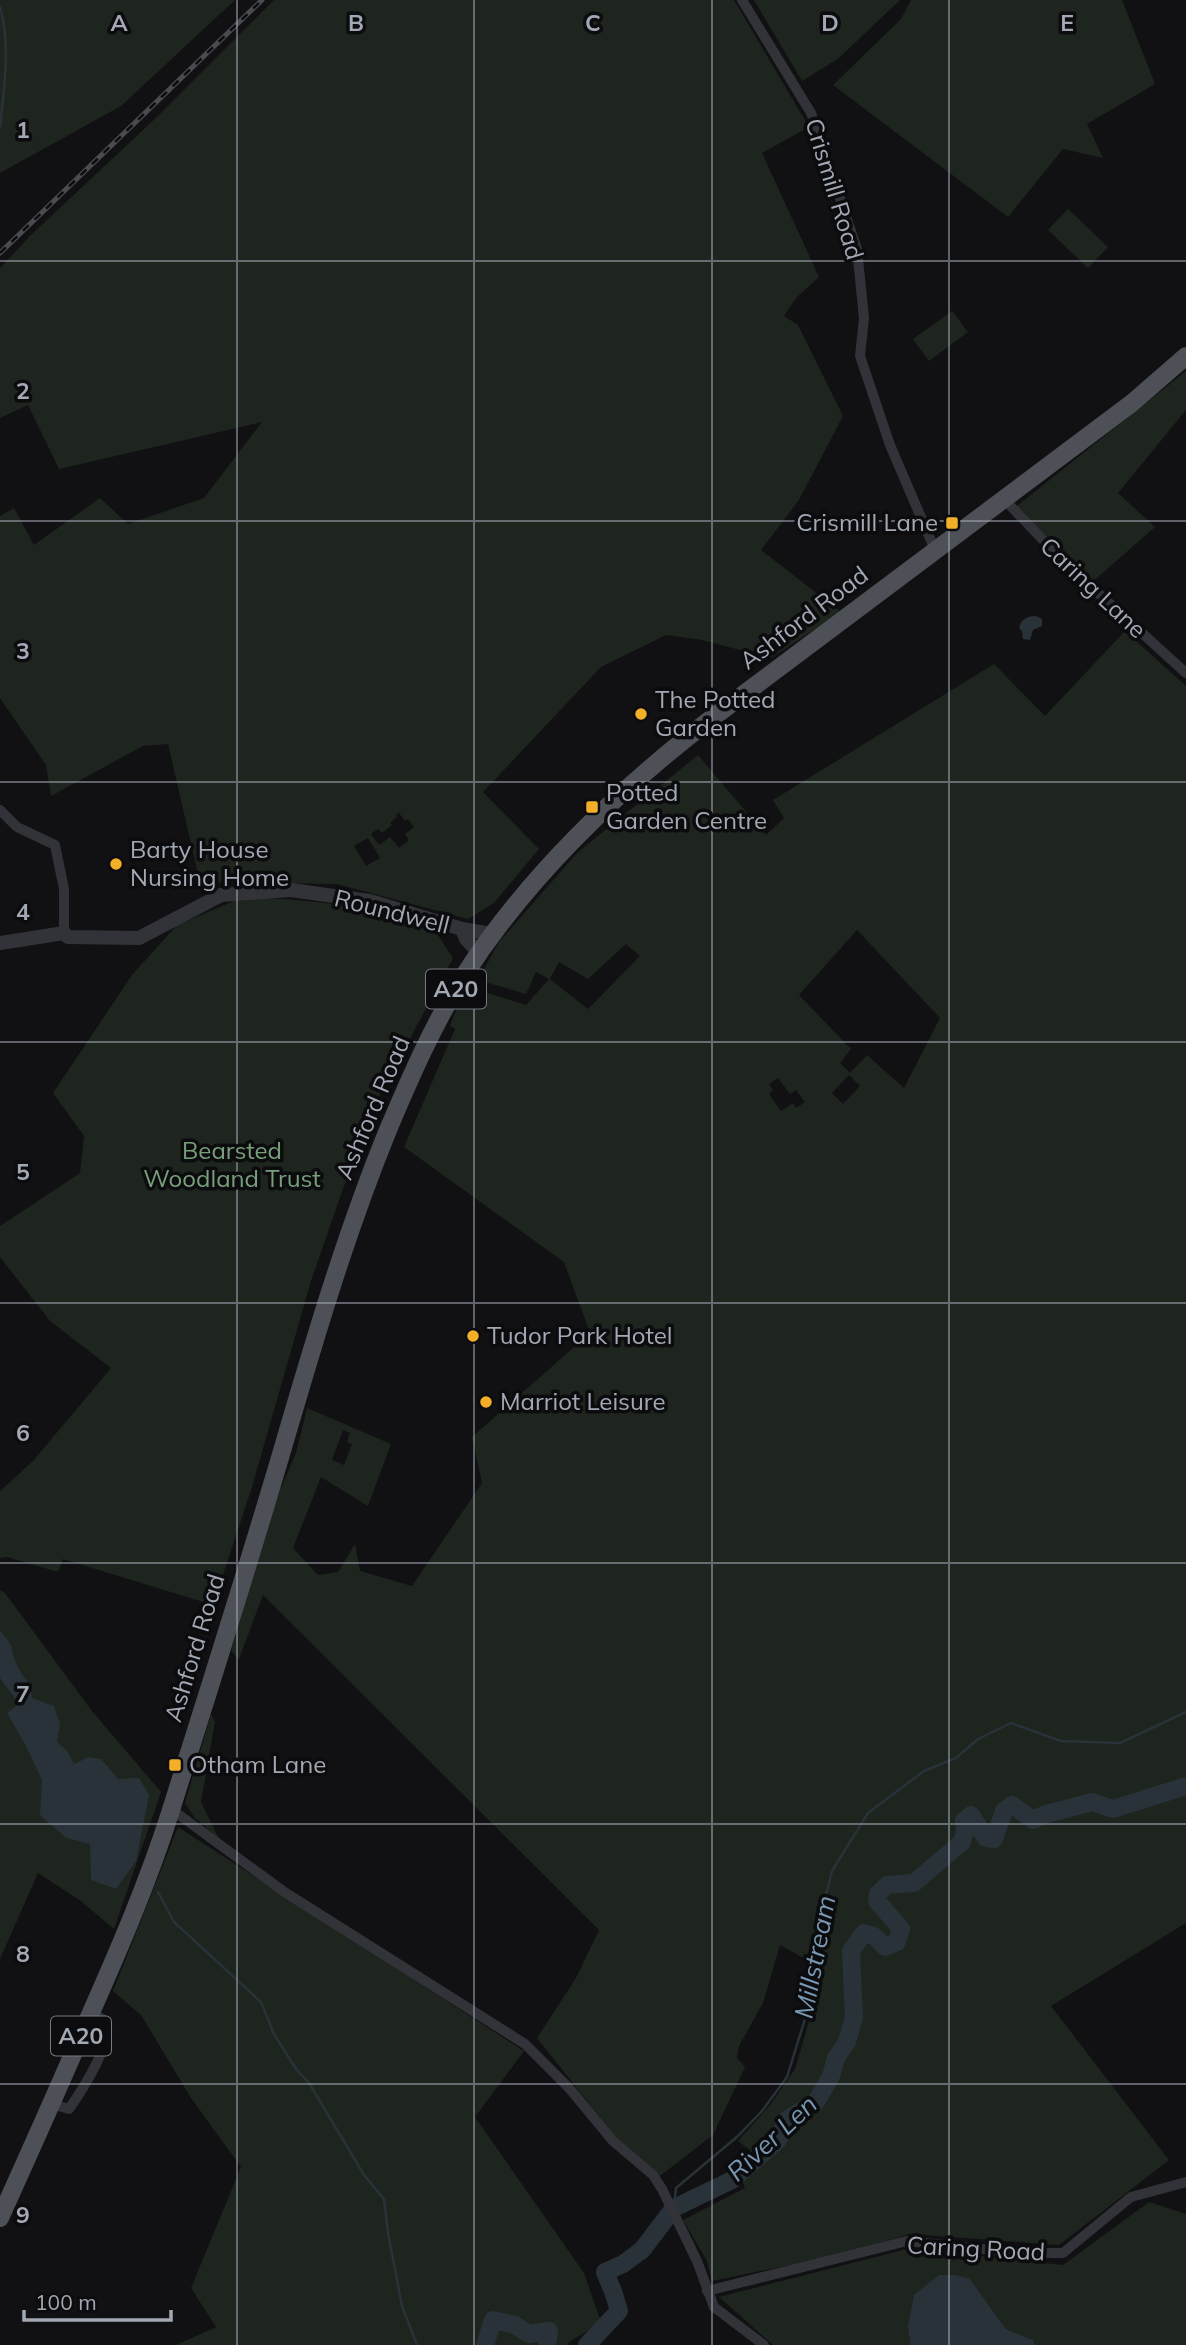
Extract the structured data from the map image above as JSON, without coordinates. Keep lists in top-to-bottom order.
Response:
{
  "streets": {
    "main road": ["Ashford Road", "A20"],
    "street": [
      "Crismill Road",
      "Caring Lane",
      "Roundwell",
      "Caring Road"
    ]
  },
  "crossings": [
    ["Crismill Road", "Ashford Road"],
    ["Caring Lane", "Ashford Road"],
    ["Ashford Road", "Roundwell"]
  ],
  "water": ["Millstream", "River Len"],
  "parks": ["Bearsted Woodland Trust"],
  "places": {
    "transit": ["Crismill Lane", "Potted Garden Centre", "Otham Lane"],
    "other": [
      "The Potted Garden",
      "Barty House Nursing Home",
      "Tudor Park Hotel",
      "Marriot Leisure"
    ]
  },
  "scale_bar": "100 m",
  "grid": {
    "columns": [
      "A",
      "B",
      "C",
      "D",
      "E"
    ],
    "rows": [
      "1",
      "2",
      "3",
      "4",
      "5",
      "6",
      "7",
      "8",
      "9"
    ]
  }
}
